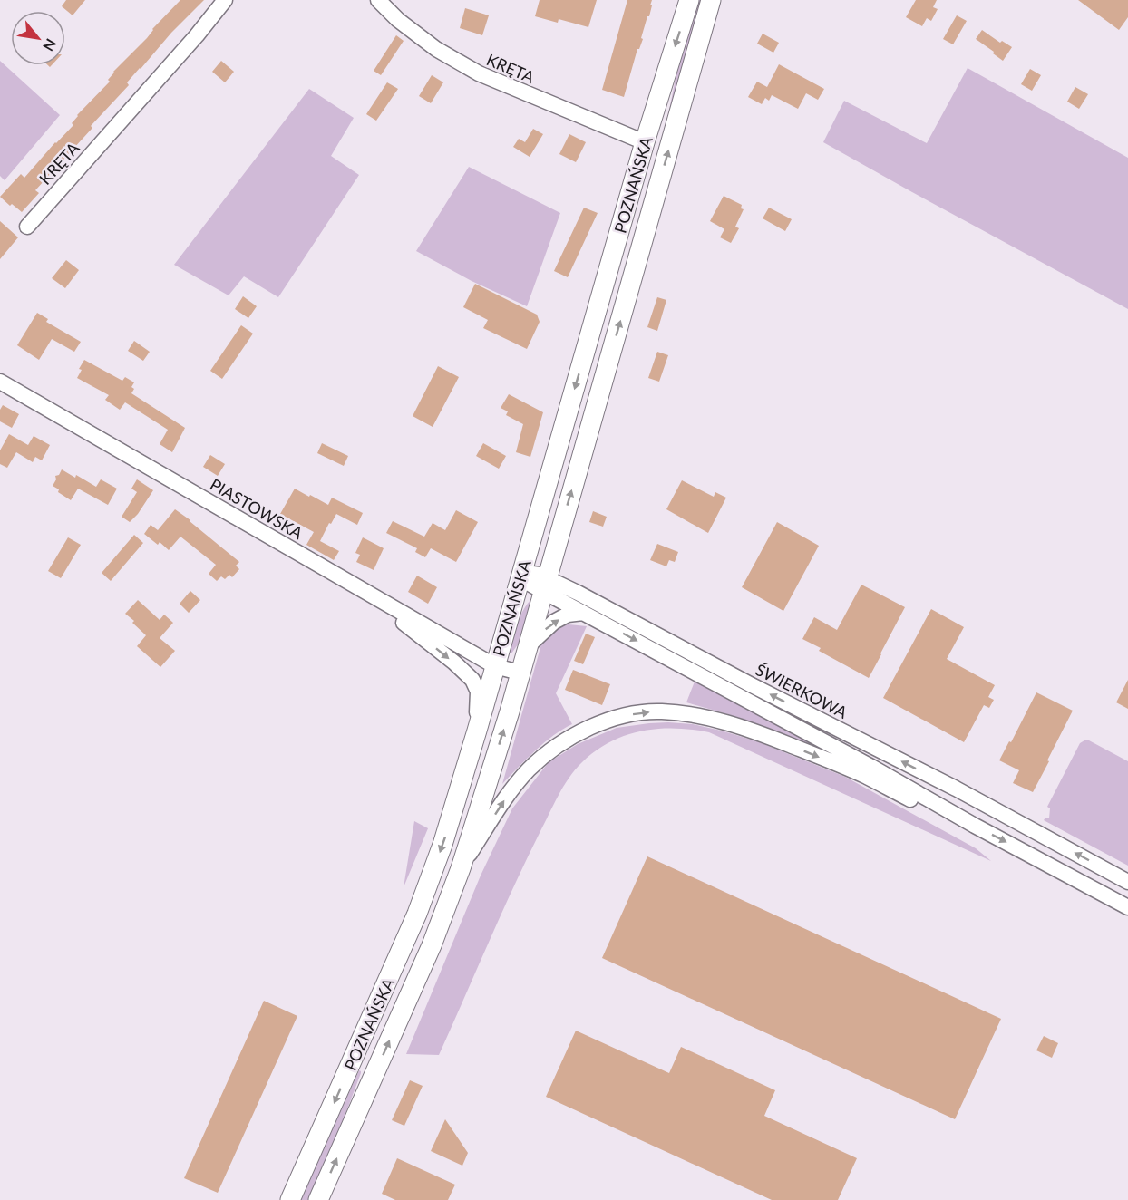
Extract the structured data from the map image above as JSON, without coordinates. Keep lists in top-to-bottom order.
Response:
{
  "streets": {
    "main road": ["POZNAŃSKA"],
    "street": ["KRĘTA", "PIASTOWSKA", "ŚWIERKOWA"]
  },
  "crossings": [
    ["KRĘTA", "POZNAŃSKA"],
    ["POZNAŃSKA", "PIASTOWSKA"],
    ["POZNAŃSKA", "ŚWIERKOWA"]
  ],
  "north": "bottom right"
}
